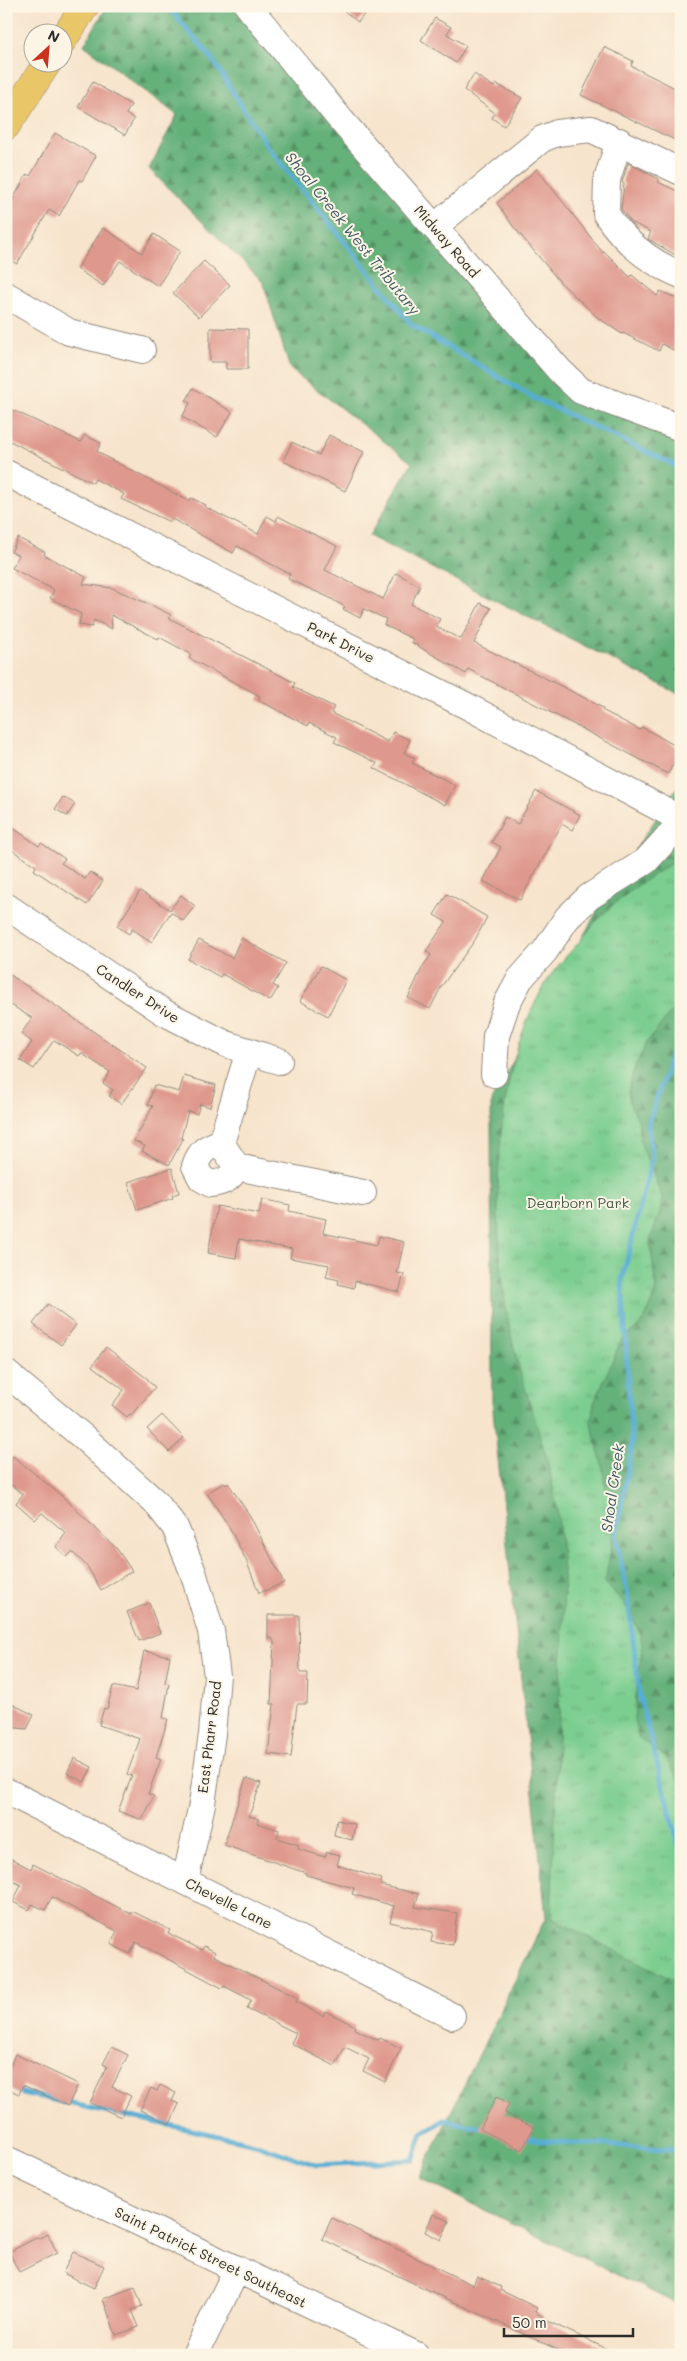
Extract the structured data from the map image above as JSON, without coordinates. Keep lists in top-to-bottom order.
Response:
{
  "streets": {
    "street": [
      "Midway Road",
      "Park Drive",
      "Candler Drive",
      "East Pharr Road",
      "Chevelle Lane",
      "Saint Patrick Street Southeast"
    ]
  },
  "crossings": [
    ["East Pharr Road", "Chevelle Lane"]
  ],
  "water": ["Shoal Creek West Tributary", "Shoal Creek"],
  "parks": ["Dearborn Park"],
  "scale_bar": "50 m",
  "north": "top right"
}
